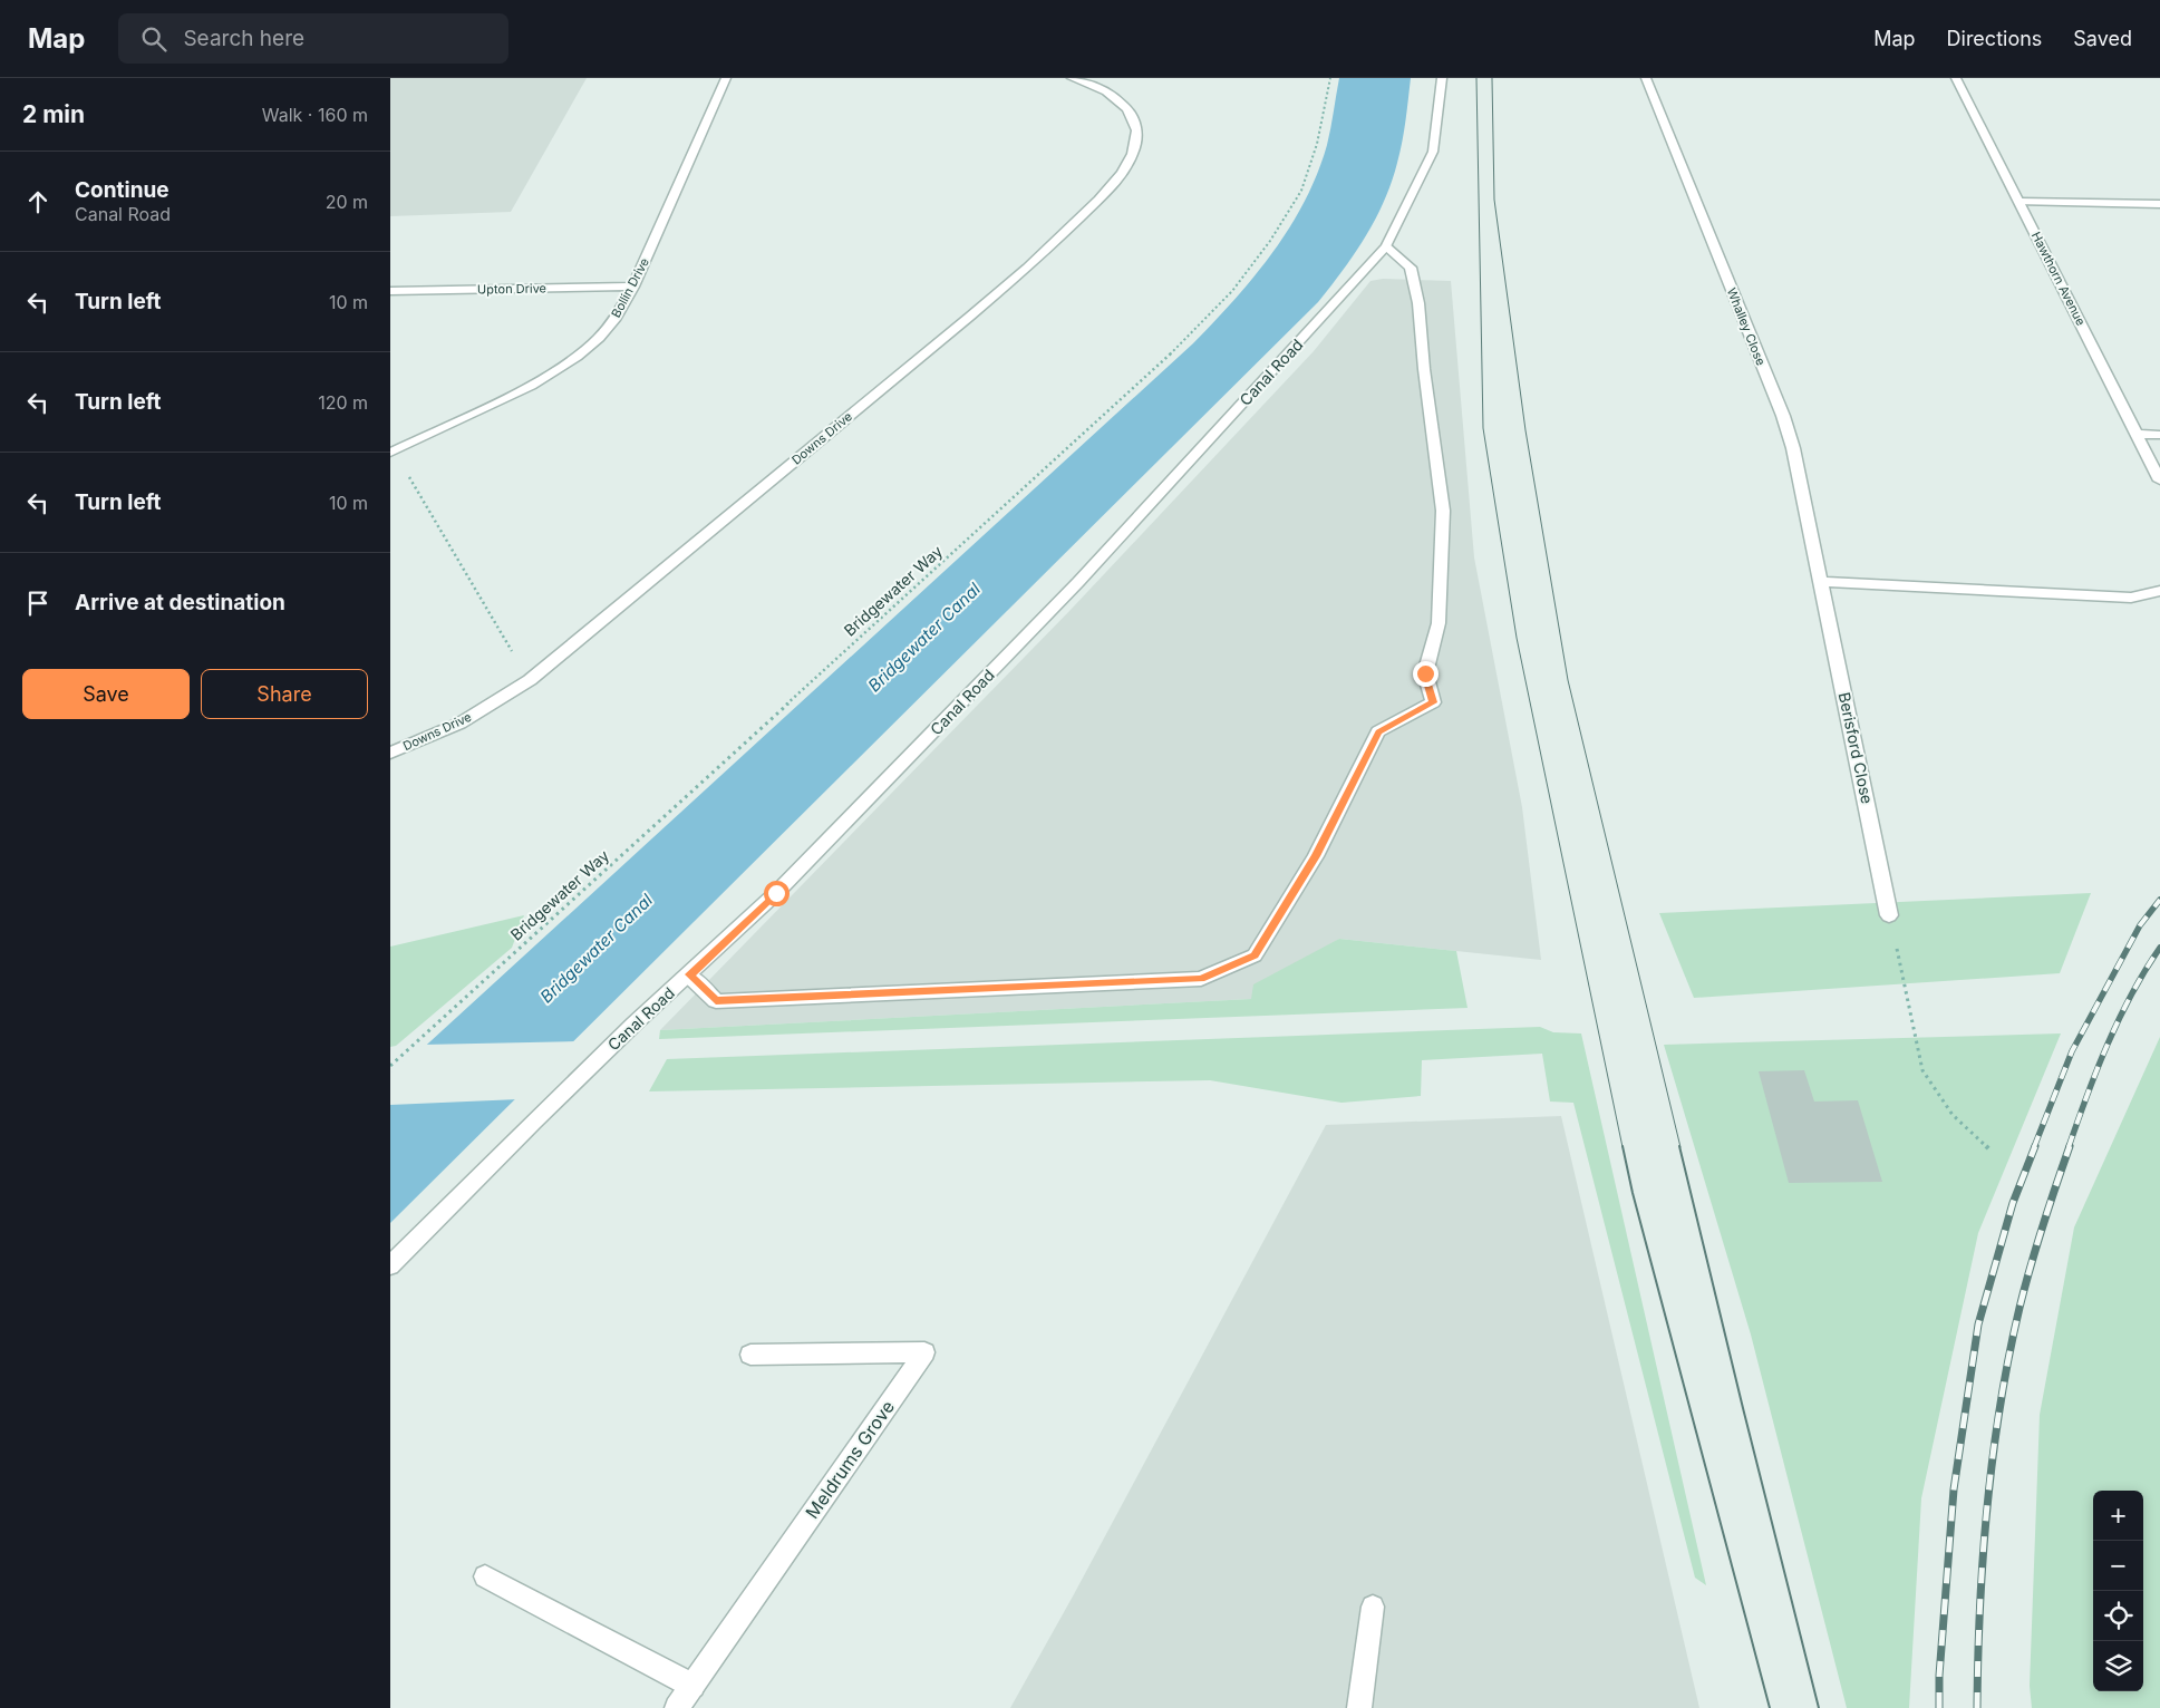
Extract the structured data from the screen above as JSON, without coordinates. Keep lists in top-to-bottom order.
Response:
{
  "streets": {
    "street": [
      "Hawthorn Avenue",
      "Bollin Drive",
      "Upton Drive",
      "Whalley Close",
      "Canal Road",
      "Downs Drive",
      "Berisford Close",
      "Meldrums Grove"
    ],
    "path": ["Bridgewater Way"]
  },
  "crossings": [
    ["Bollin Drive", "Upton Drive"],
    ["Whalley Close", "Berisford Close"]
  ],
  "water": ["Bridgewater Canal"],
  "page": {
    "header": "Map",
    "search": "Search here",
    "nav": ["Map", "Directions", "Saved"],
    "heading": ["2 min", "Walk · 160 m"],
    "list": [
      ["Continue", "Canal Road", "20 m"],
      ["Turn left", "10 m"],
      ["Turn left", "120 m"],
      ["Turn left", "10 m"],
      "Arrive at destination"
    ],
    "buttons": ["Save", "Share"],
    "map_buttons": ["+", "−"]
  }
}
